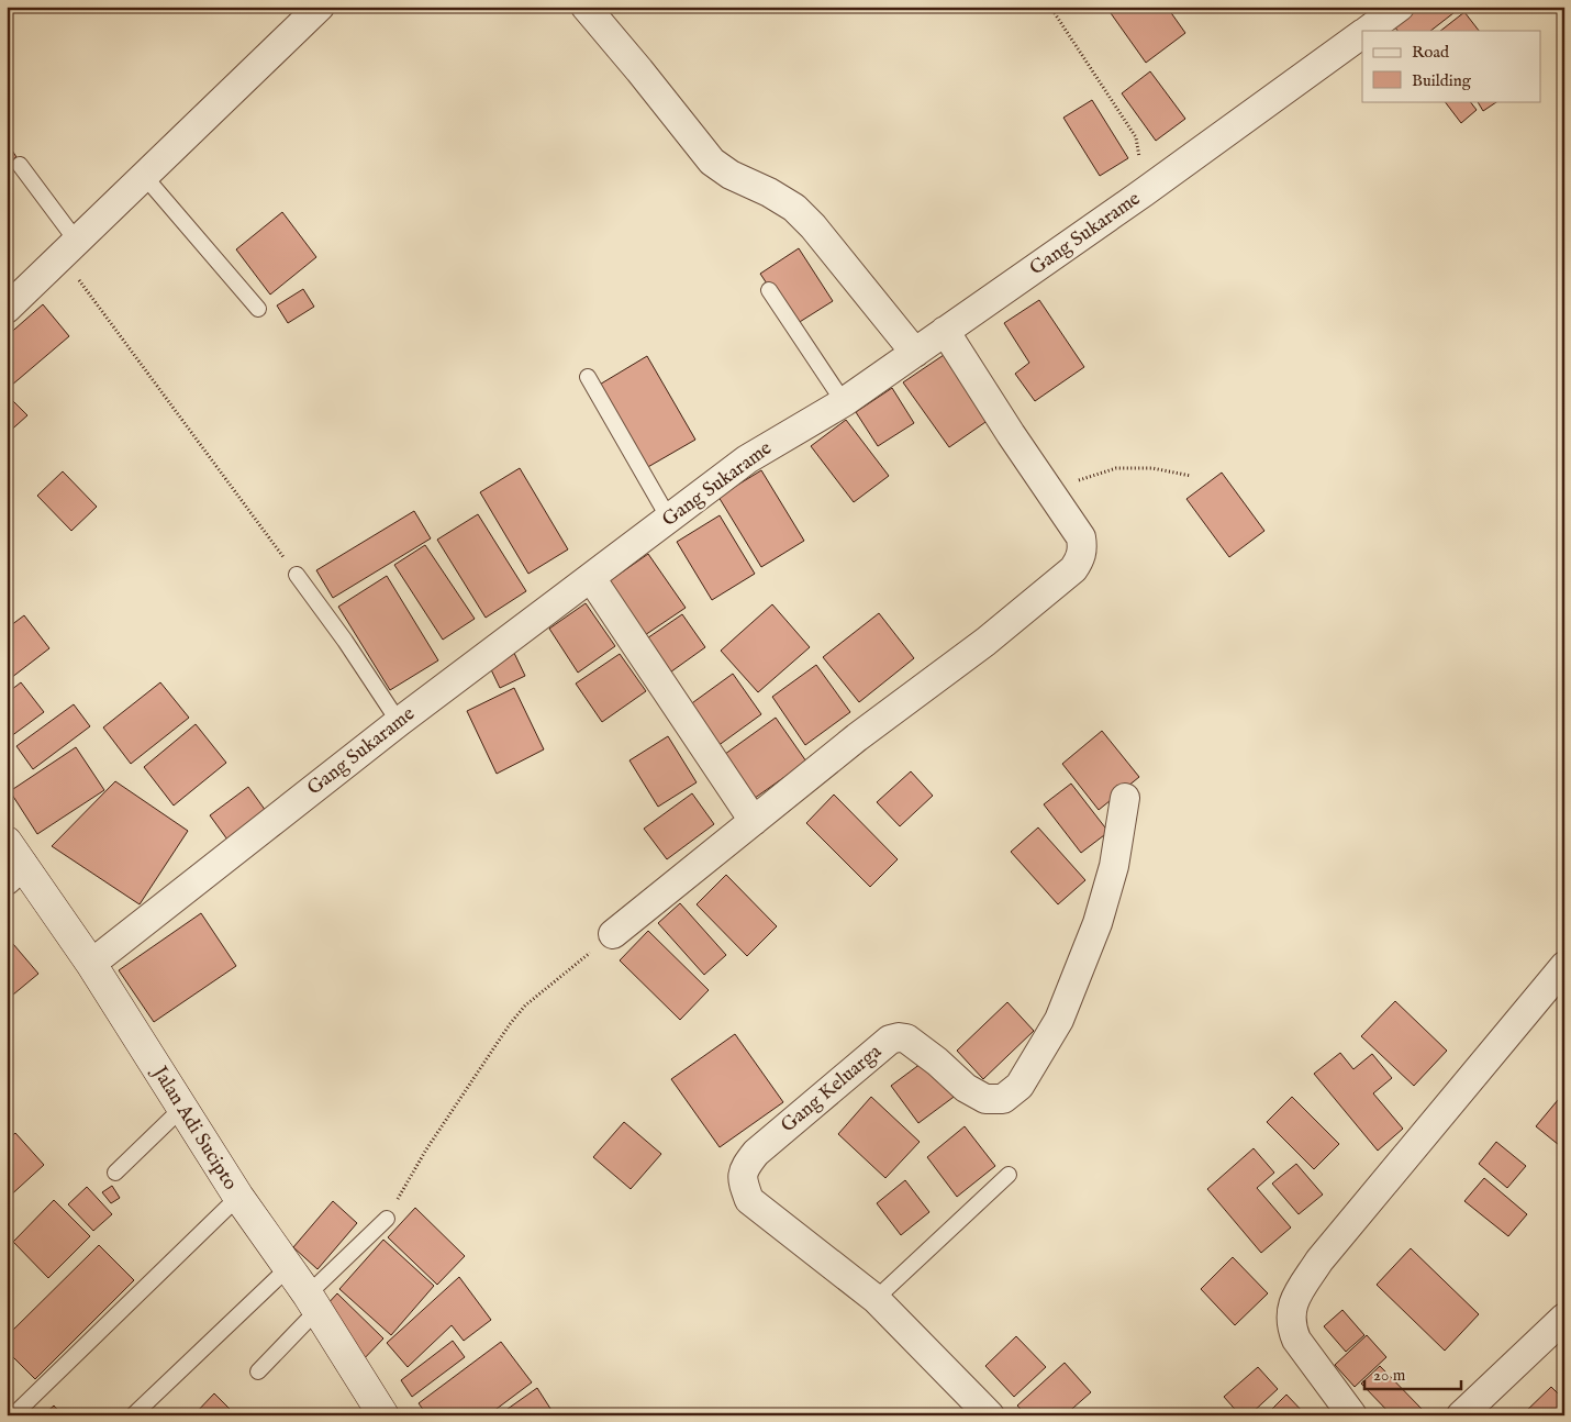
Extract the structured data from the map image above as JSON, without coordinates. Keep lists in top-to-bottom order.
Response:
{
  "streets": {
    "street": ["Gang Sukarame", "Gang Keluarga", "Jalan Adi Sucipto"]
  },
  "crossings": [
    ["Gang Sukarame", "Jalan Adi Sucipto"]
  ],
  "legend": ["Road", "Building"],
  "scale_bar": "20 m"
}
